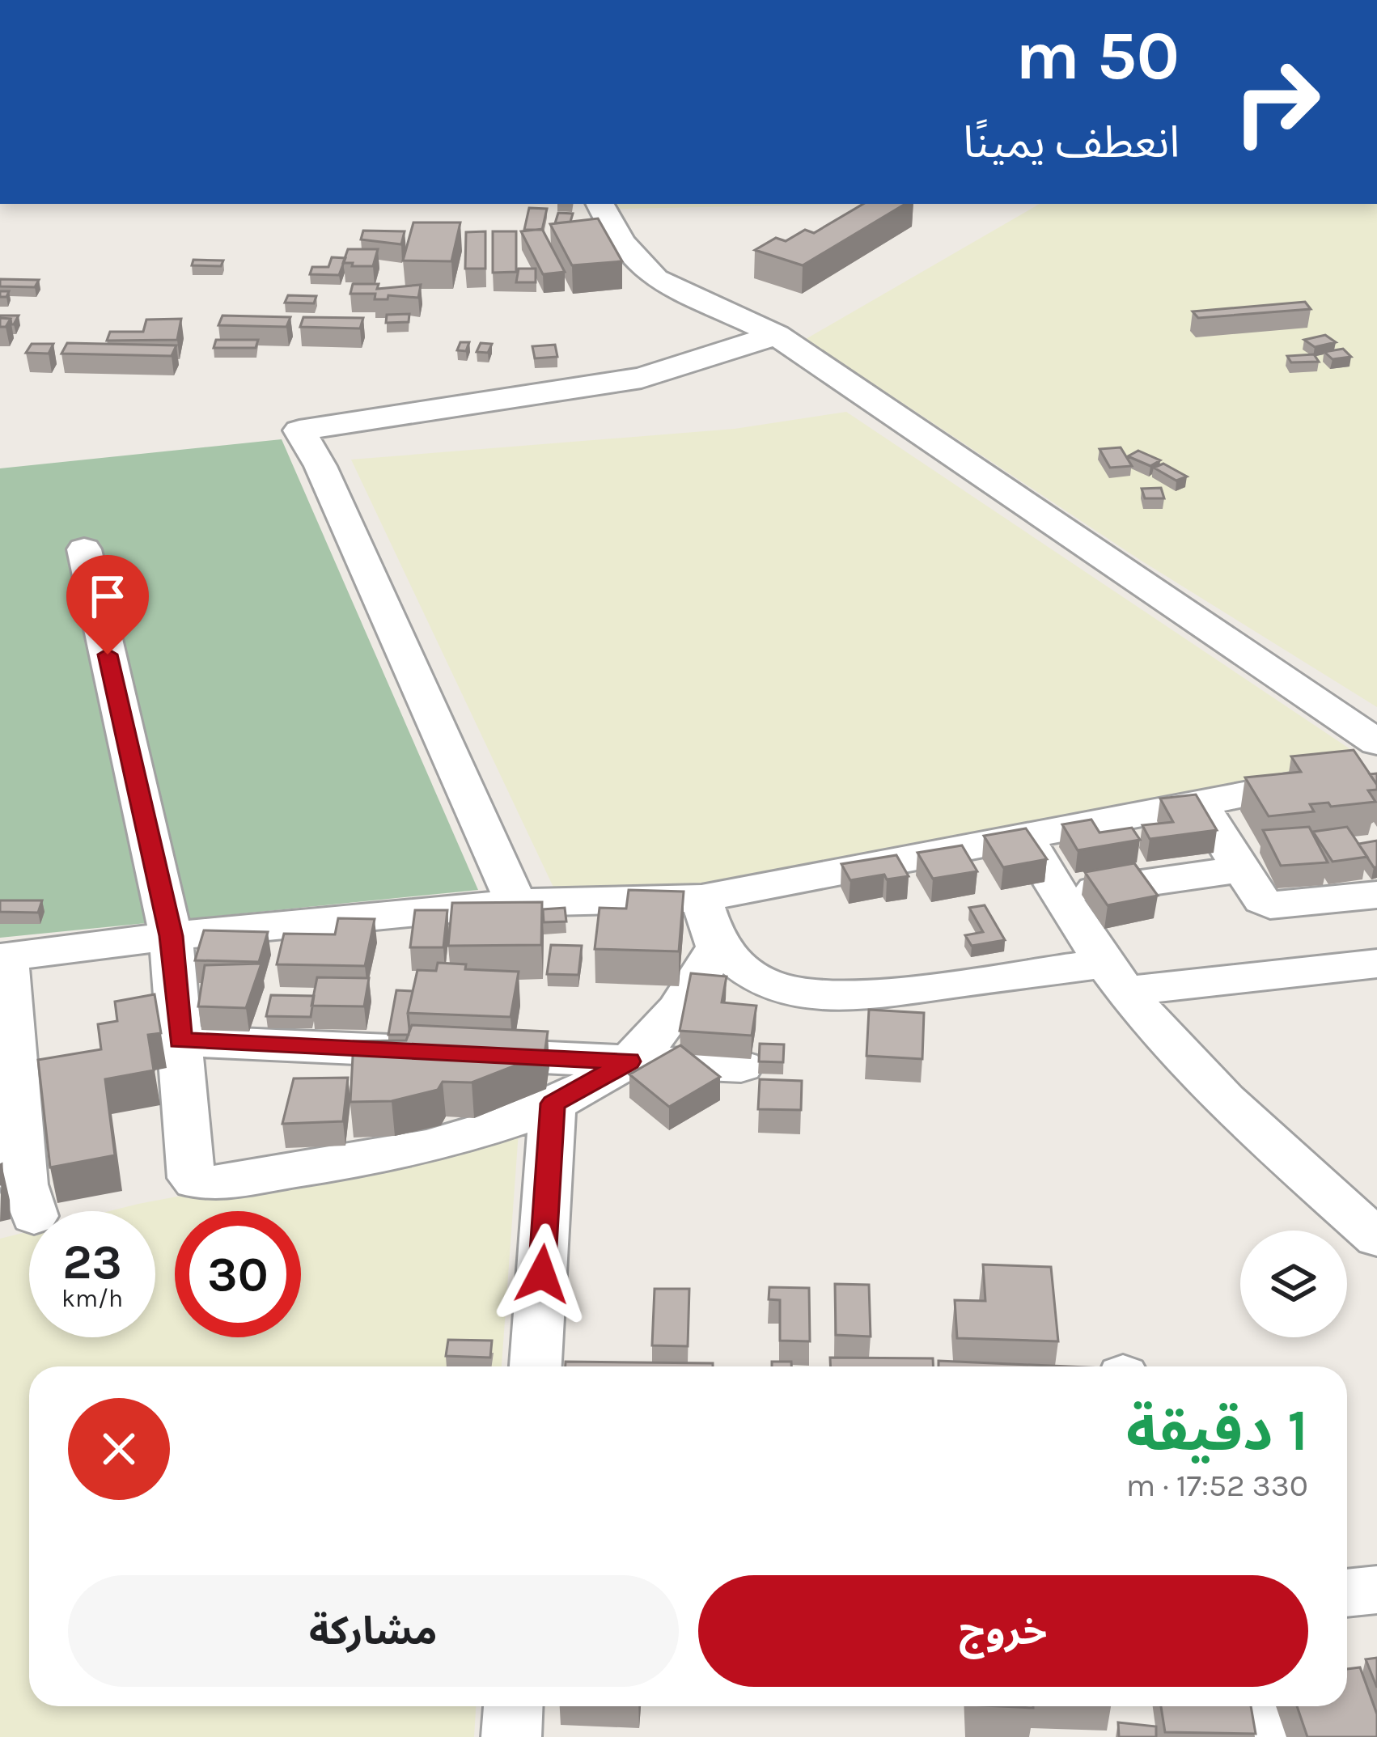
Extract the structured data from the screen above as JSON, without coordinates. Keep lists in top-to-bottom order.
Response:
{
  "page": {
    "turn": ["50 m", "انعطف يمينًا"],
    "speed": "23 km/h",
    "limit": "30",
    "heading": ["1 دقيقة", "330 m · 17:52"],
    "buttons": ["خروج", "مشاركة"]
  }
}
